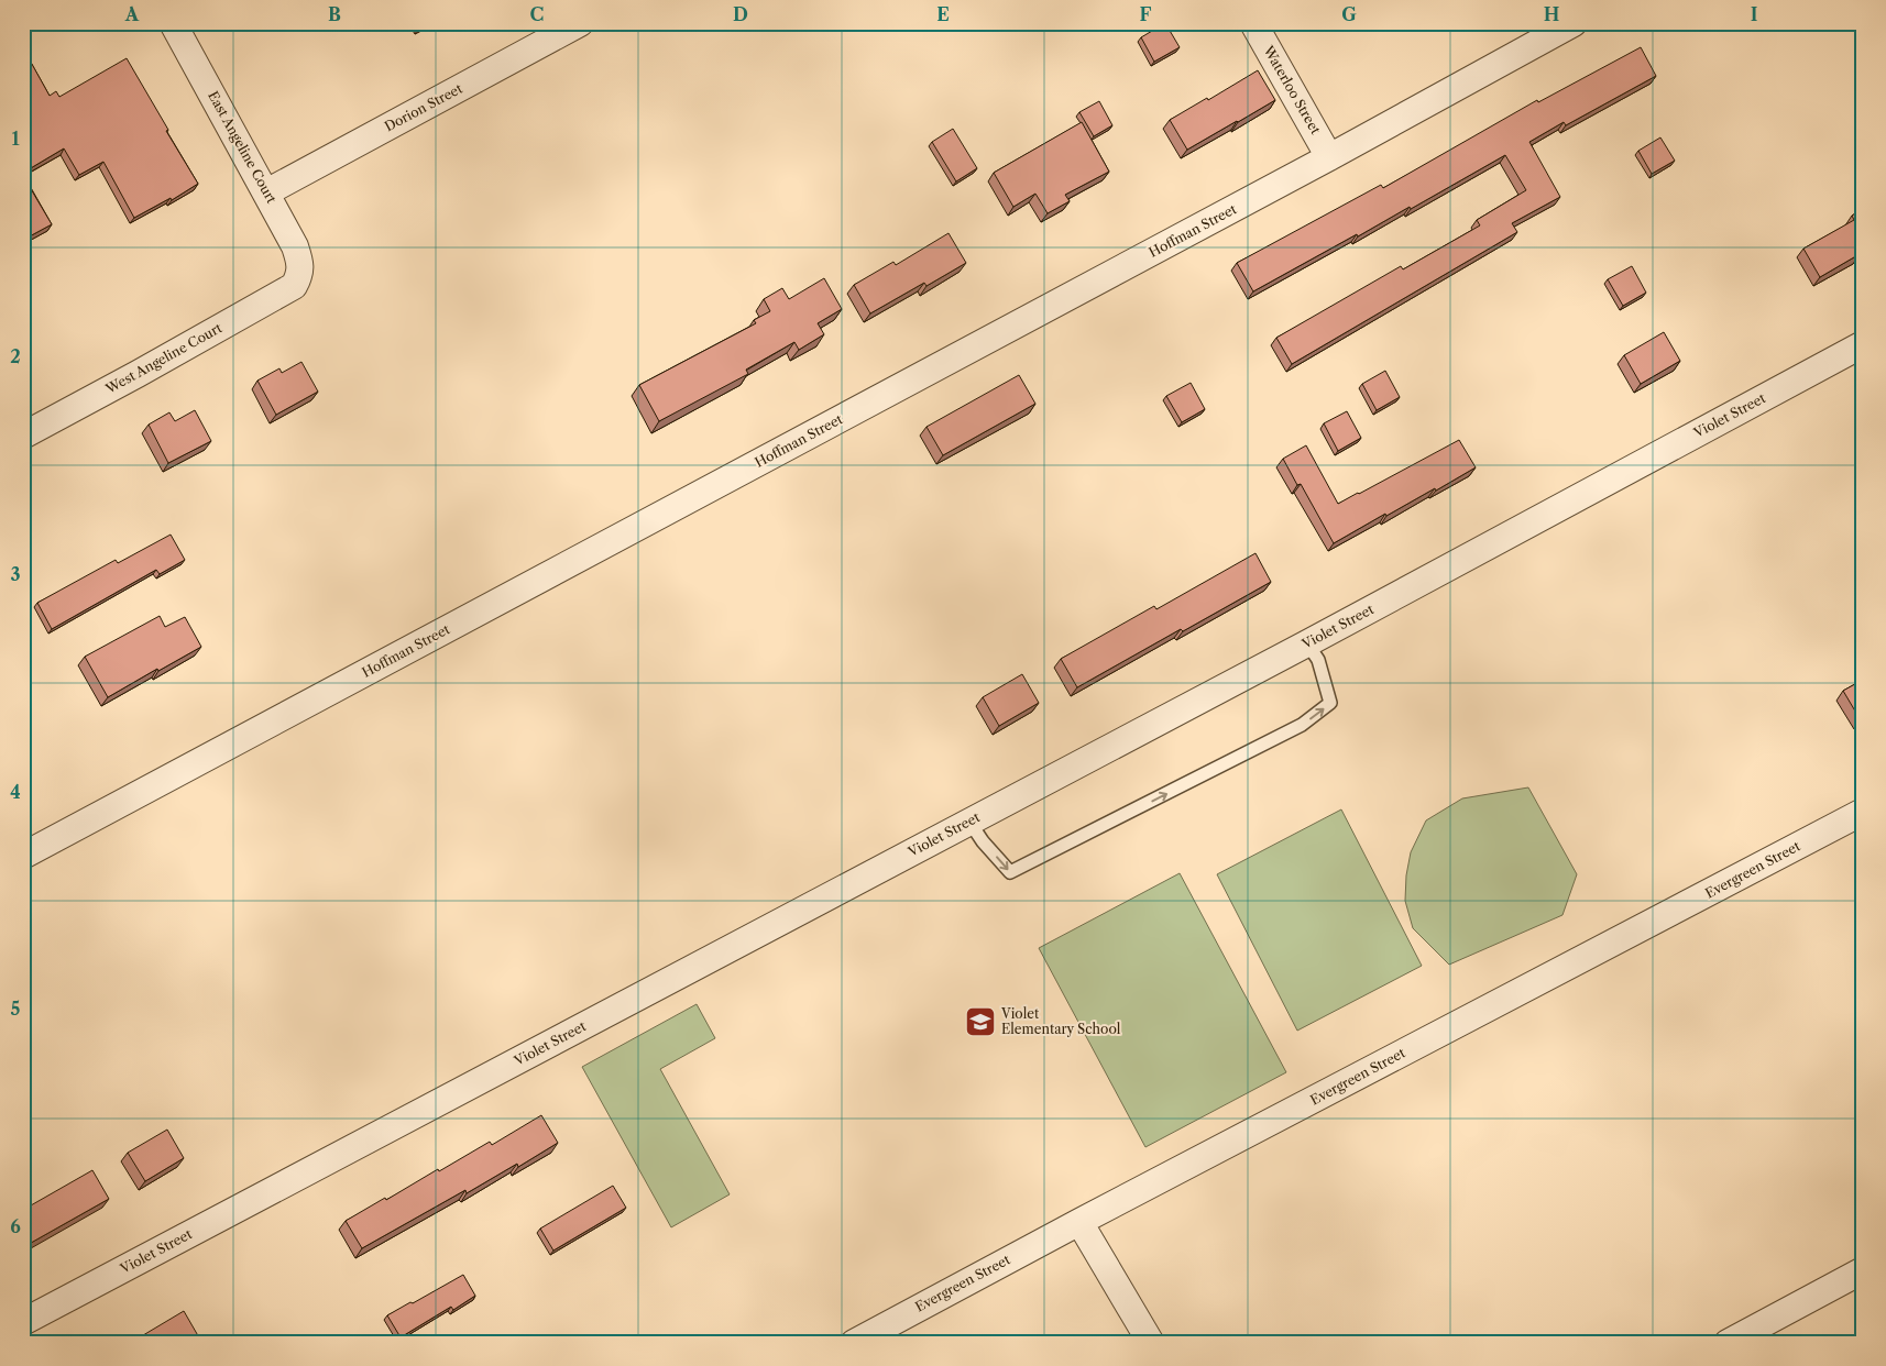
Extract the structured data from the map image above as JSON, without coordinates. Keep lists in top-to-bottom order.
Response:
{
  "streets": {
    "street": [
      "Waterloo Street",
      "Dorion Street",
      "East Angeline Court",
      "Hoffman Street",
      "West Angeline Court",
      "Violet Street",
      "Evergreen Street"
    ]
  },
  "crossings": [
    ["Waterloo Street", "Hoffman Street"],
    ["Dorion Street", "East Angeline Court"],
    ["East Angeline Court", "West Angeline Court"]
  ],
  "places": {
    "school or university": ["Violet Elementary School"]
  },
  "grid": {
    "columns": [
      "A",
      "B",
      "C",
      "D",
      "E",
      "F",
      "G",
      "H",
      "I"
    ],
    "rows": [
      "1",
      "2",
      "3",
      "4",
      "5",
      "6"
    ]
  }
}
